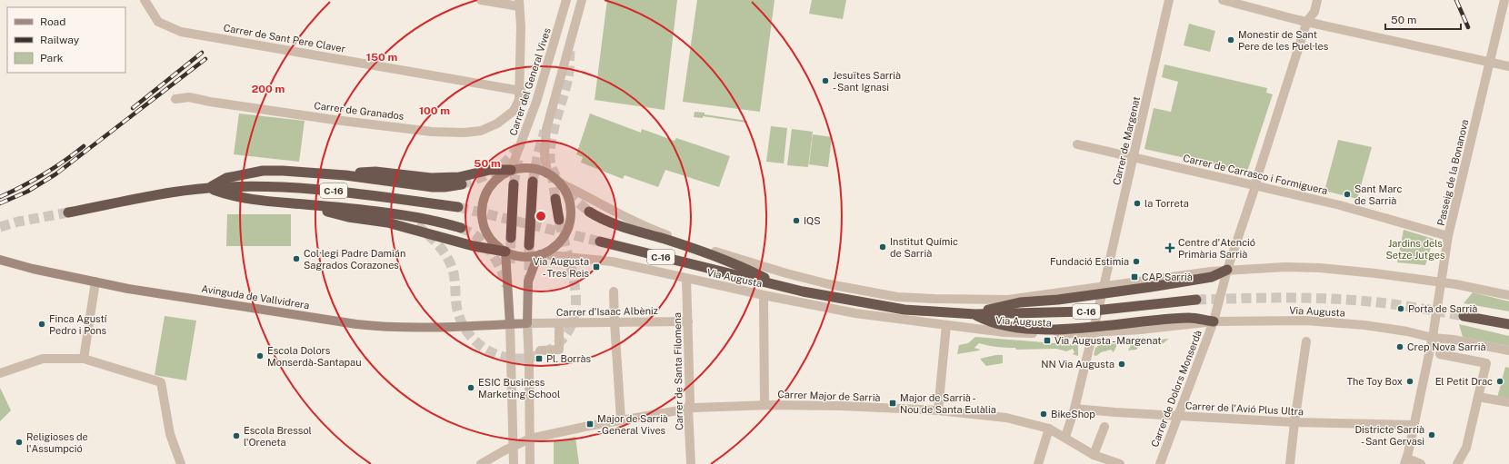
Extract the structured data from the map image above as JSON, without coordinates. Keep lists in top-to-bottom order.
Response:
{
  "streets": {
    "highway": ["C-16"],
    "main road": ["Avinguda de Vallvidrera"],
    "street": [
      "Carrer de Sant Pere Claver",
      "Carrer del General Vives",
      "Carrer de Granados",
      "Carrer de Margenat",
      "Passeig de la Bonanova",
      "Carrer de Carrasco i Formiguera",
      "Via Augusta",
      "Carrer d'Isaac Albèniz",
      "Carrer de Santa Filomena",
      "Carrer de Dolors Monserdà",
      "Carrer Major de Sarrià",
      "Carrer de l'Avió Plus Ultra"
    ]
  },
  "crossings": [
    ["Carrer de Sant Pere Claver", "Carrer de Granados"],
    ["Carrer del General Vives", "Via Augusta"],
    ["Carrer de Margenat", "Carrer de Carrasco i Formiguera"],
    ["Carrer de Margenat", "Via Augusta"],
    ["Passeig de la Bonanova", "Carrer de Carrasco i Formiguera"],
    ["Passeig de la Bonanova", "Via Augusta"],
    ["Passeig de la Bonanova", "Carrer de l'Avió Plus Ultra"],
    ["Via Augusta", "Carrer de Santa Filomena"],
    ["Via Augusta", "Carrer de Dolors Monserdà"],
    ["Avinguda de Vallvidrera", "Carrer d'Isaac Albèniz"],
    ["Carrer d'Isaac Albèniz", "Carrer de Santa Filomena"],
    ["Carrer de Santa Filomena", "Carrer Major de Sarrià"],
    ["Carrer de Dolors Monserdà", "Carrer de l'Avió Plus Ultra"]
  ],
  "parks": ["Jardins dels Setze Jutges"],
  "places": {
    "other": [
      "Monestir de Sant Pere de les Puel·les",
      "Jesuïtes Sarrià - Sant Ignasi",
      "Sant Marc de Sarrià",
      "la Torreta",
      "IQS",
      "Institut Químic de Sarrià",
      "Col·legi Padre Damián Sagrados Corazones",
      "Fundació Estimia",
      "Porta de Sarrià",
      "Finca Agustí Pedro i Pons",
      "Crep Nova Sarrià",
      "Escola Dolors Monserdà-Santapau",
      "NN Via Augusta",
      "The Toy Box",
      "El Petit Drac",
      "ESIC Business Marketing School",
      "BikeShop",
      "Districte Sarrià - Sant Gervasi",
      "Escola Bressol l'Oreneta",
      "Religioses de l'Assumpció"
    ],
    "health": ["Centre d'Atenció Primària Sarrià"],
    "transit": [
      "Via Augusta - Tres Reis",
      "CAP Sarrià",
      "Via Augusta - Margenat",
      "Pl. Borràs",
      "Major de Sarrià - Nou de Santa Eulàlia",
      "Major de Sarrià - General Vives"
    ]
  },
  "legend": ["Road", "Railway", "Park"],
  "scale_bar": "50 m",
  "rings": [
    "150 m",
    "200 m",
    "100 m",
    "50 m"
  ]
}
